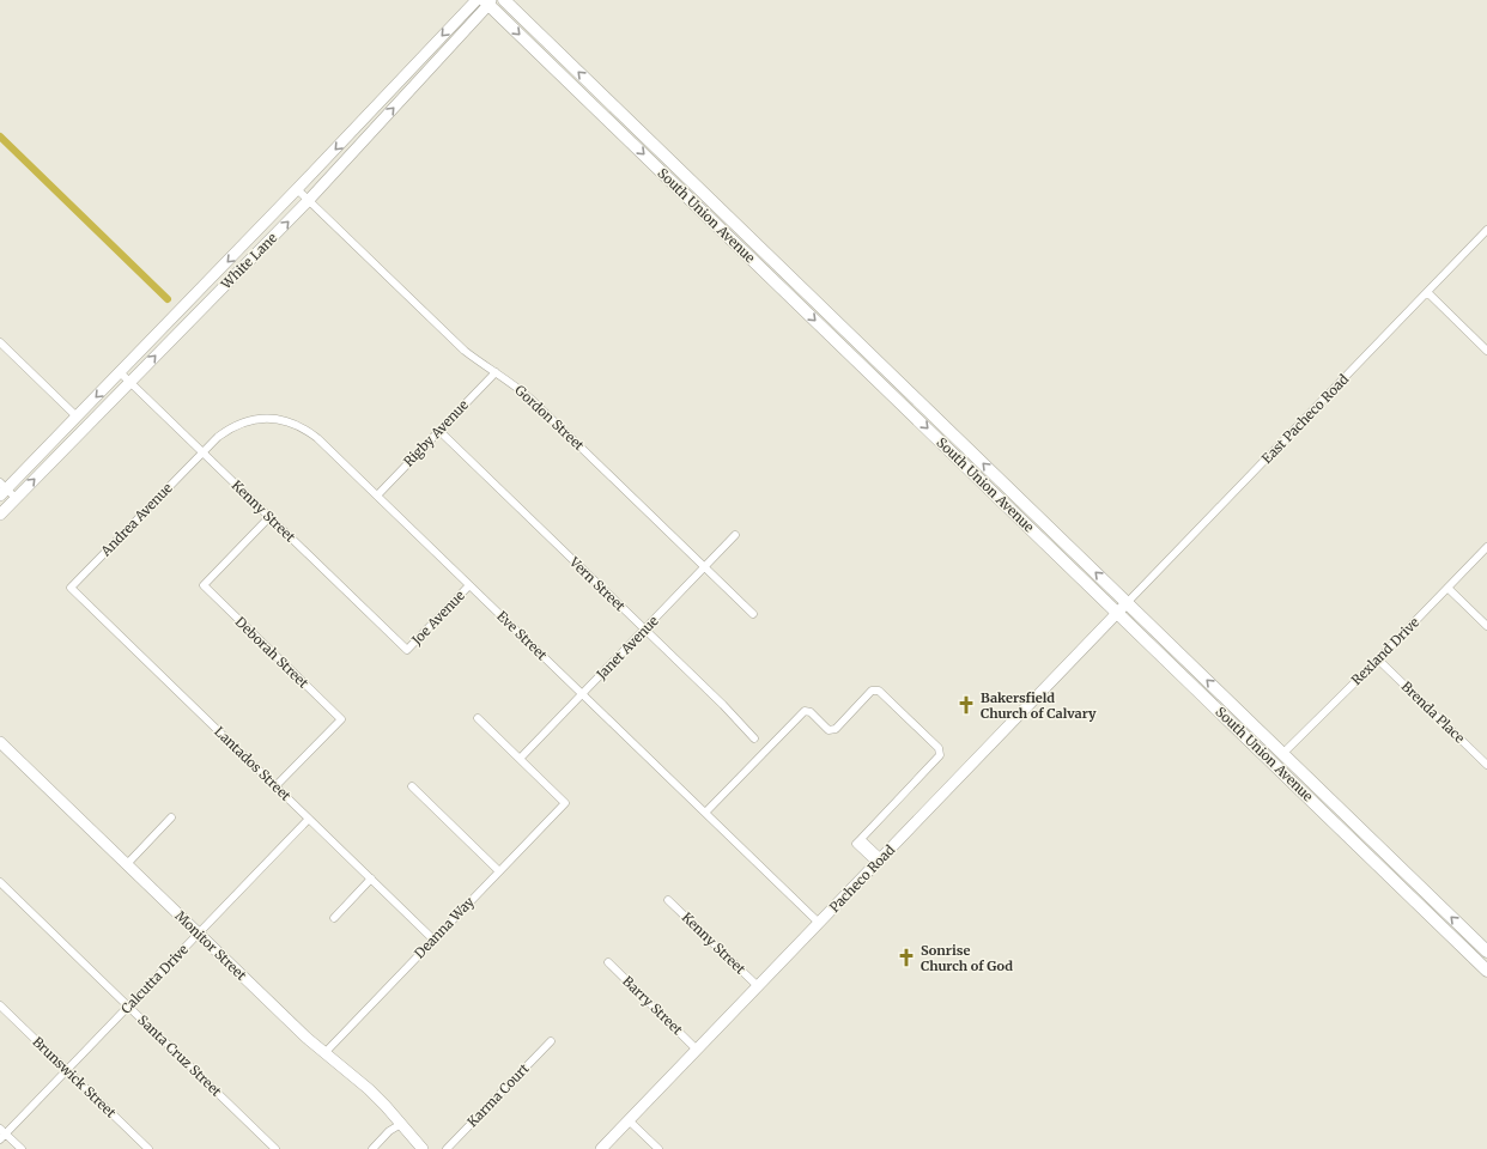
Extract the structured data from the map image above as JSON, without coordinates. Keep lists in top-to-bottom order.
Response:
{
  "streets": {
    "main road": [
      "South Union Avenue",
      "White Lane",
      "Pacheco Road",
      "Monitor Street"
    ],
    "street": [
      "Gordon Street",
      "East Pacheco Road",
      "Rigby Avenue",
      "Kenny Street",
      "Andrea Avenue",
      "Vern Street",
      "Joe Avenue",
      "Eve Street",
      "Janet Avenue",
      "Rexland Drive",
      "Deborah Street",
      "Brenda Place",
      "Lantados Street",
      "Deanna Way",
      "Calcutta Drive",
      "Barry Street",
      "Santa Cruz Street",
      "Brunswick Street",
      "Karma Court"
    ]
  },
  "crossings": [
    ["South Union Avenue", "White Lane"],
    ["South Union Avenue", "East Pacheco Road"],
    ["South Union Avenue", "Rexland Drive"],
    ["South Union Avenue", "Pacheco Road"],
    ["White Lane", "Gordon Street"],
    ["White Lane", "Kenny Street"],
    ["Gordon Street", "Rigby Avenue"],
    ["Gordon Street", "Janet Avenue"],
    ["East Pacheco Road", "Pacheco Road"],
    ["Rigby Avenue", "Vern Street"],
    ["Rigby Avenue", "Eve Street"],
    ["Kenny Street", "Andrea Avenue"],
    ["Kenny Street", "Joe Avenue"],
    ["Kenny Street", "Eve Street"],
    ["Kenny Street", "Deborah Street"],
    ["Kenny Street", "Pacheco Road"],
    ["Andrea Avenue", "Eve Street"],
    ["Andrea Avenue", "Lantados Street"],
    ["Vern Street", "Janet Avenue"],
    ["Joe Avenue", "Eve Street"],
    ["Eve Street", "Janet Avenue"],
    ["Eve Street", "Pacheco Road"],
    ["Janet Avenue", "Deanna Way"],
    ["Rexland Drive", "Brenda Place"],
    ["Deborah Street", "Lantados Street"],
    ["Lantados Street", "Deanna Way"],
    ["Lantados Street", "Calcutta Drive"],
    ["Pacheco Road", "Barry Street"],
    ["Deanna Way", "Monitor Street"],
    ["Monitor Street", "Calcutta Drive"],
    ["Calcutta Drive", "Santa Cruz Street"],
    ["Calcutta Drive", "Brunswick Street"]
  ],
  "places": {
    "church": ["Bakersfield Church of Calvary", "Sonrise Church of God"]
  }
}
